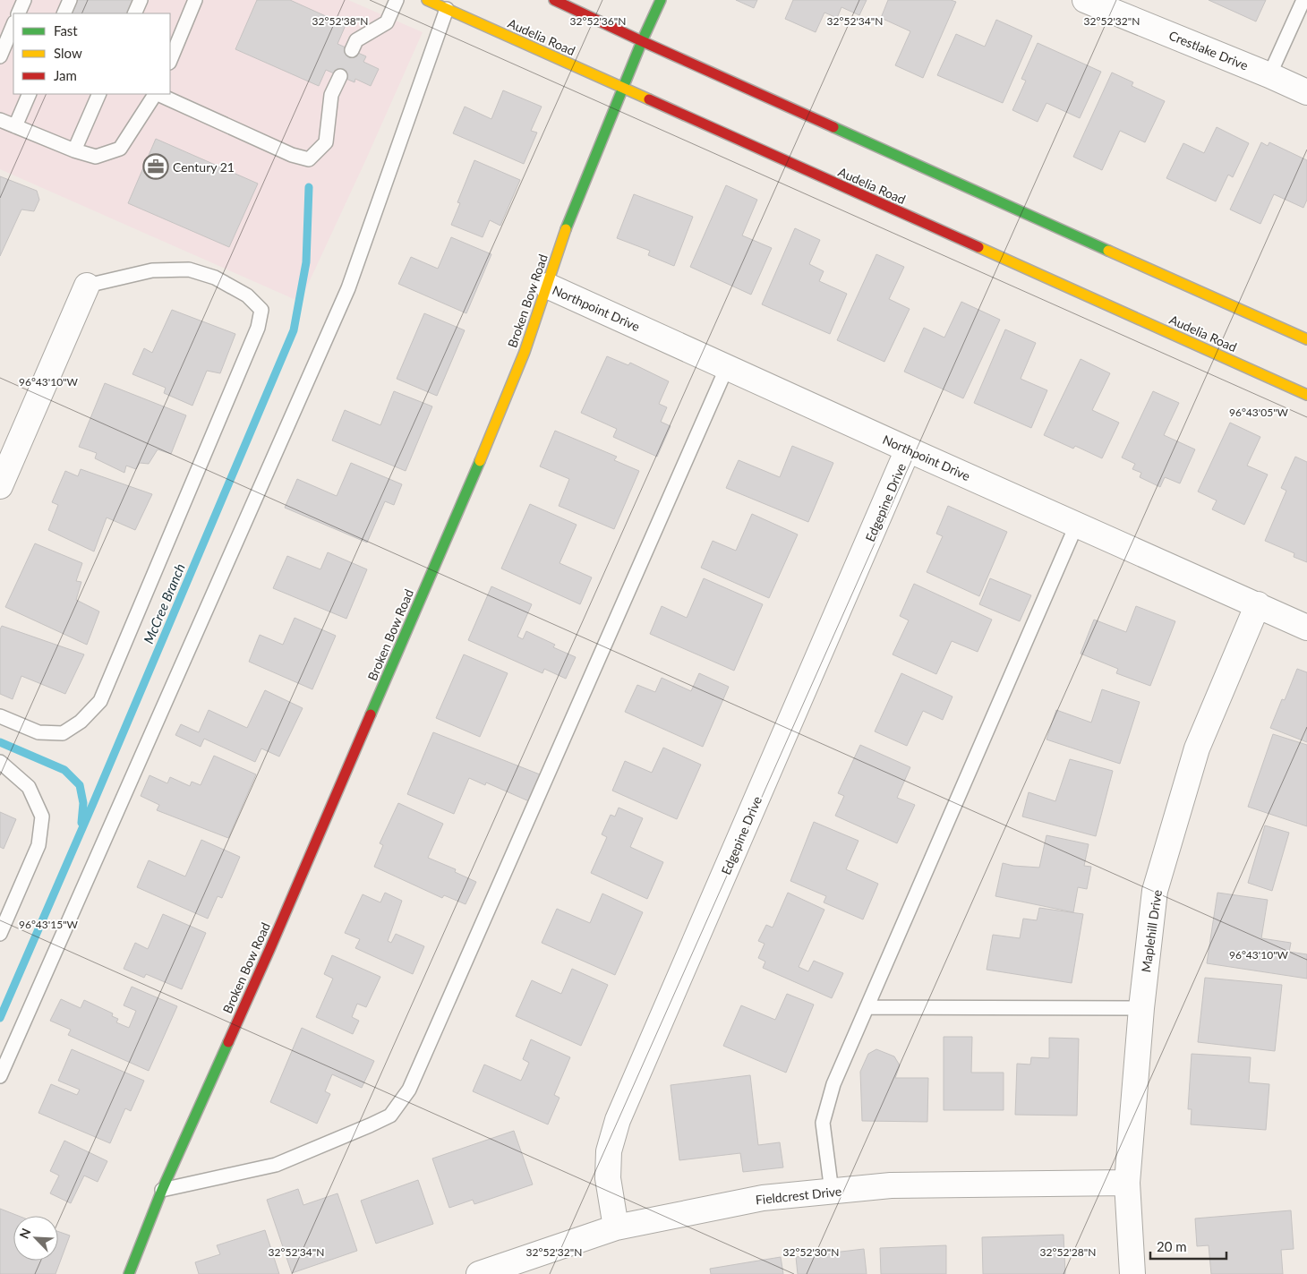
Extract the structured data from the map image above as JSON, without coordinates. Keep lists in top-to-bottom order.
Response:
{
  "streets": {
    "main road": ["Audelia Road", "Broken Bow Road"],
    "street": [
      "Crestlake Drive",
      "Northpoint Drive",
      "Edgepine Drive",
      "Maplehill Drive",
      "Fieldcrest Drive"
    ]
  },
  "crossings": [
    ["Audelia Road", "Broken Bow Road"],
    ["Broken Bow Road", "Northpoint Drive"],
    ["Northpoint Drive", "Edgepine Drive"],
    ["Northpoint Drive", "Maplehill Drive"],
    ["Edgepine Drive", "Fieldcrest Drive"],
    ["Maplehill Drive", "Fieldcrest Drive"]
  ],
  "water": ["McCree Branch"],
  "places": {
    "office": ["Century 21"]
  },
  "legend": ["Fast", "Slow", "Jam"],
  "scale_bar": "20 m",
  "north": "top left",
  "coordinates": [
    "32°52'38\"N",
    "32°52'36\"N",
    "32°52'34\"N",
    "32°52'32\"N",
    "96°43'10\"W",
    "96°43'05\"W",
    "96°43'15\"W",
    "32°52'30\"N",
    "32°52'28\"N"
  ]
}
